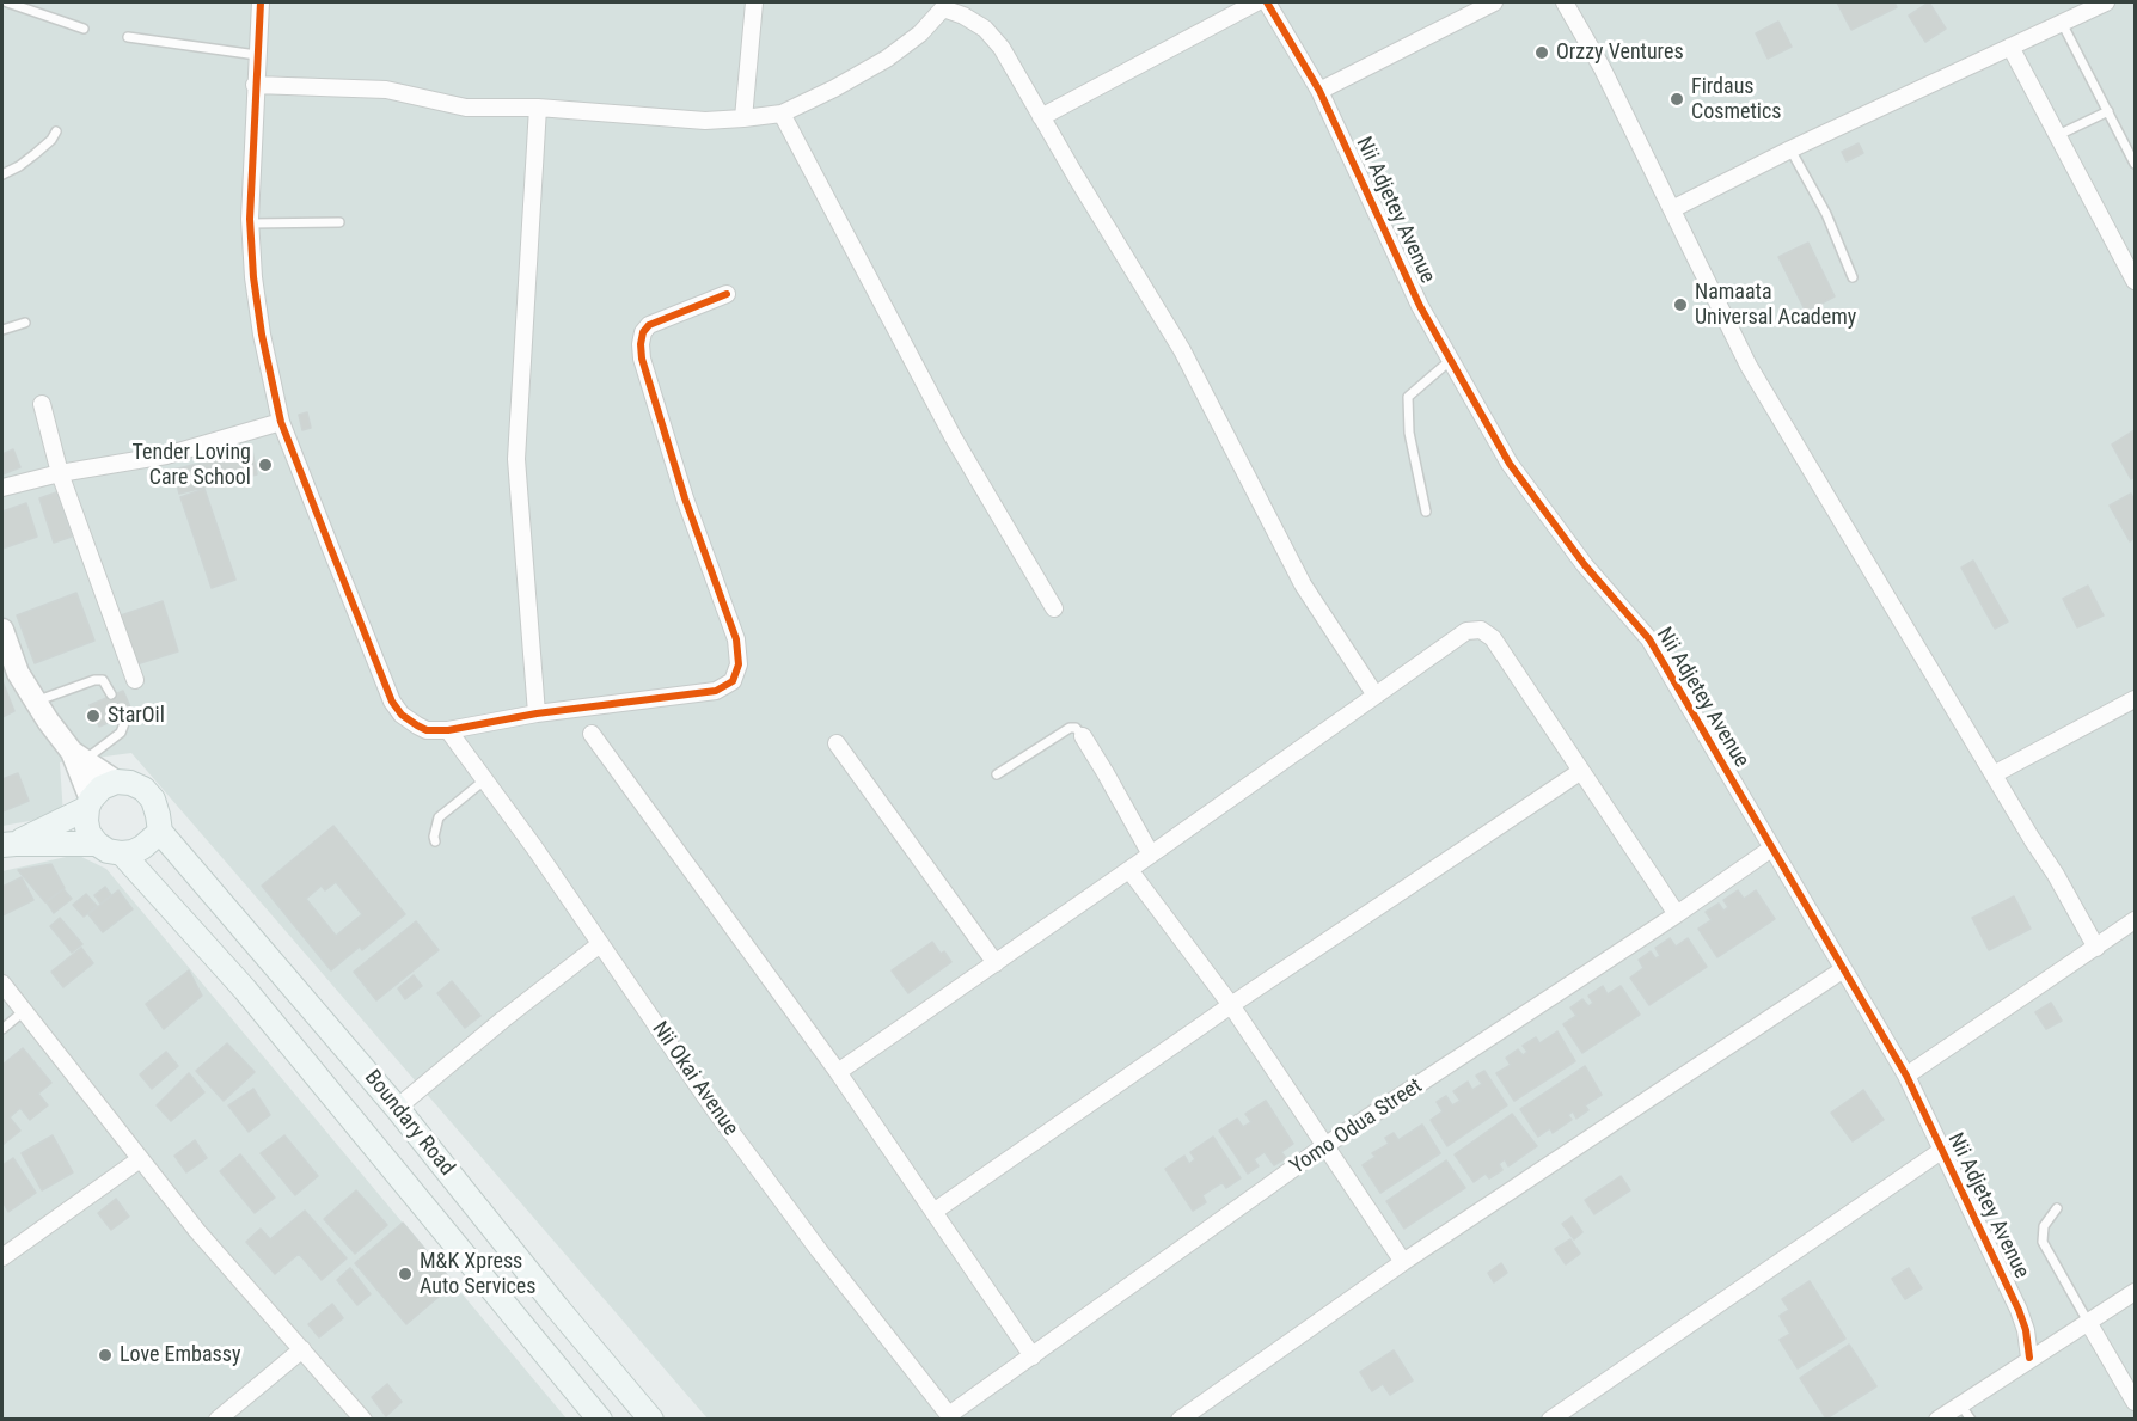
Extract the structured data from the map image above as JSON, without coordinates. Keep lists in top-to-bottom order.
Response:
{
  "streets": {
    "main road": ["Boundary Road"],
    "street": ["Nii Adjetey Avenue", "Nii Okai Avenue", "Yomo Odua Street"]
  },
  "crossings": [
    ["Nii Adjetey Avenue", "Yomo Odua Street"],
    ["Nii Okai Avenue", "Yomo Odua Street"]
  ],
  "places": [
    "Orzzy Ventures",
    "Firdaus Cosmetics",
    "Namaata Universal Academy",
    "Tender Loving Care School",
    "StarOil",
    "M&K Xpress Auto Services",
    "Love Embassy"
  ]
}
